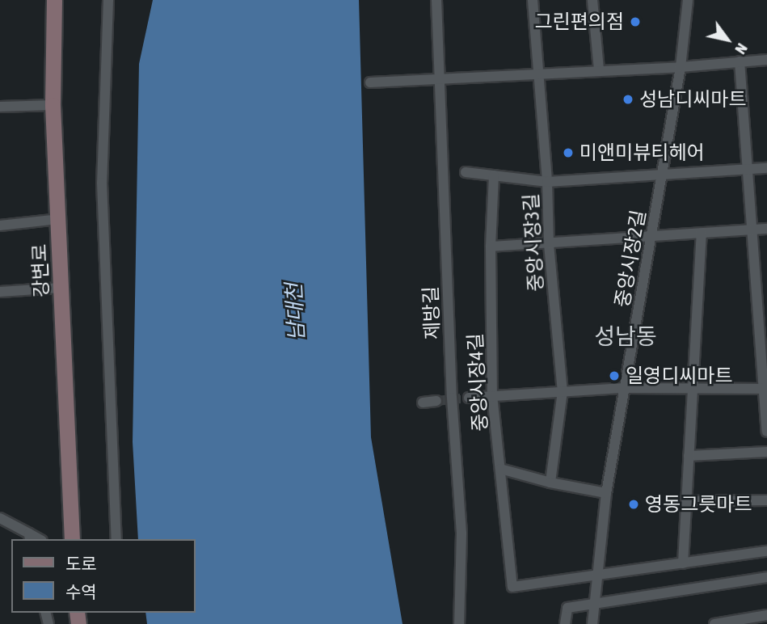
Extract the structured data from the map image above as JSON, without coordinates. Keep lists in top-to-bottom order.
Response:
{
  "streets": {
    "street": [
      "중앙시장3길",
      "중앙시장2길",
      "강변로",
      "제방길",
      "중앙시장4길"
    ]
  },
  "crossings": [
    ["중앙시장2길", "중앙시장4길"]
  ],
  "districts": ["성남동"],
  "water": ["남대천"],
  "places": [
    "그린편의점",
    "성남디씨마트",
    "미앤미뷰티헤어",
    "일영디씨마트",
    "영동그릇마트"
  ],
  "legend": ["도로", "수역"],
  "north": "bottom right"
}
